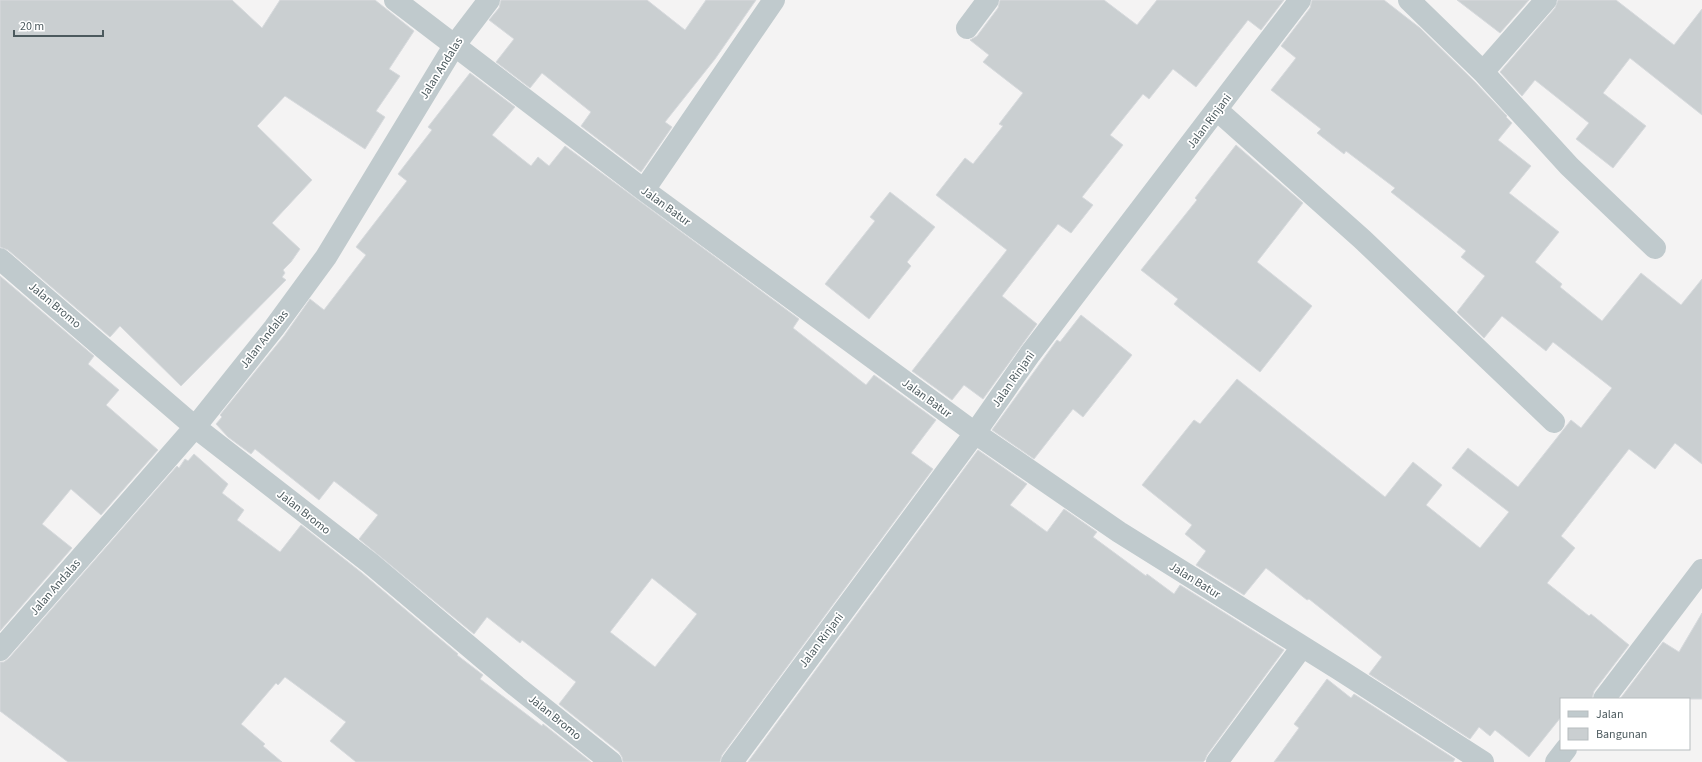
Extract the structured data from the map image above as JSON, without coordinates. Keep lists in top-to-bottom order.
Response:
{
  "streets": {
    "street": [
      "Jalan Andalas",
      "Jalan Rinjani",
      "Jalan Batur",
      "Jalan Bromo"
    ]
  },
  "crossings": [
    ["Jalan Andalas", "Jalan Batur"],
    ["Jalan Andalas", "Jalan Bromo"],
    ["Jalan Rinjani", "Jalan Batur"]
  ],
  "legend": ["Jalan", "Bangunan"],
  "scale_bar": "20 m"
}
